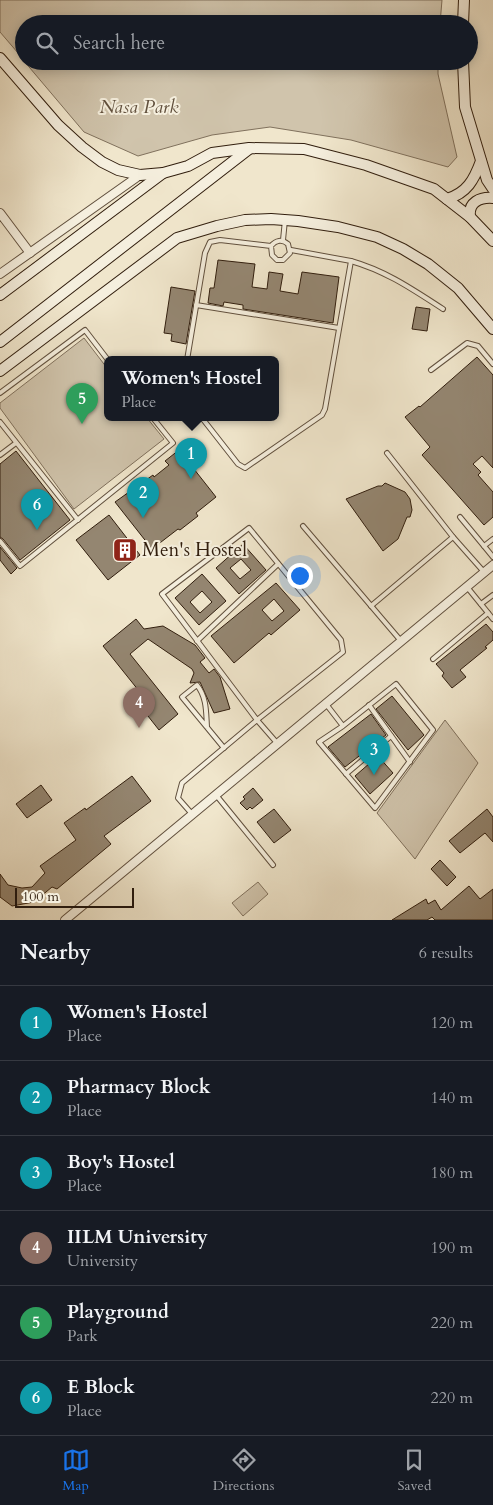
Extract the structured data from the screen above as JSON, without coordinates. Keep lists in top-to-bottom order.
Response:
{
  "parks": ["Nasa Park"],
  "places": {
    "building": ["Men's Hostel"]
  },
  "scale_bar": "100 m",
  "page": {
    "search": "Search here",
    "popup": ["Women's Hostel", "Place"],
    "pins": [
      "5",
      "1",
      "2",
      "6",
      "4",
      "3"
    ],
    "scale": "100 m",
    "heading": ["Nearby", "6 results"],
    "list": [
      {
        "mark": "1",
        "name": "Women's Hostel",
        "note": "Place",
        "value": "120 m"
      },
      {
        "mark": "2",
        "name": "Pharmacy Block",
        "note": "Place",
        "value": "140 m"
      },
      {
        "mark": "3",
        "name": "Boy's Hostel",
        "note": "Place",
        "value": "180 m"
      },
      {
        "mark": "4",
        "name": "IILM University",
        "note": "University",
        "value": "190 m"
      },
      {
        "mark": "5",
        "name": "Playground",
        "note": "Park",
        "value": "220 m"
      },
      {
        "mark": "6",
        "name": "E Block",
        "note": "Place",
        "value": "220 m"
      }
    ],
    "nav": ["Map", "Directions", "Saved"]
  }
}
